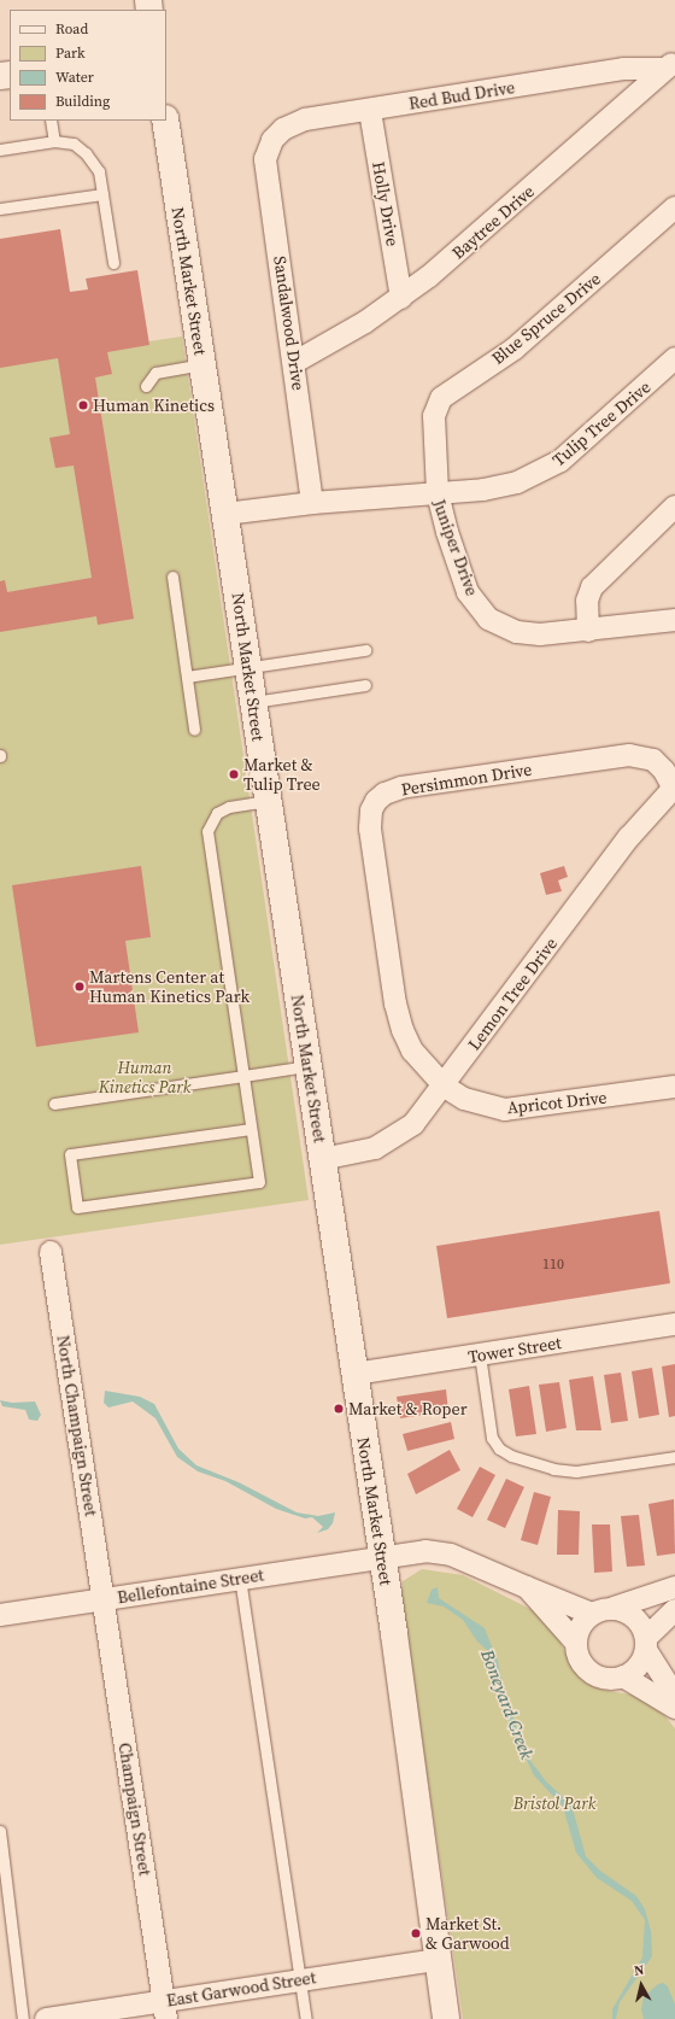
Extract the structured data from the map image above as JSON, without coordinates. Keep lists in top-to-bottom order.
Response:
{
  "streets": {
    "main road": ["North Market Street"],
    "street": [
      "Red Bud Drive",
      "Holly Drive",
      "Baytree Drive",
      "Blue Spruce Drive",
      "Sandalwood Drive",
      "Tulip Tree Drive",
      "Juniper Drive",
      "Persimmon Drive",
      "Lemon Tree Drive",
      "Apricot Drive",
      "Tower Street",
      "North Champaign Street",
      "Bellefontaine Street",
      "Champaign Street",
      "East Garwood Street"
    ]
  },
  "crossings": [
    ["Red Bud Drive", "Holly Drive"],
    ["Red Bud Drive", "Baytree Drive"],
    ["Red Bud Drive", "Sandalwood Drive"],
    ["Holly Drive", "Baytree Drive"],
    ["Baytree Drive", "Sandalwood Drive"],
    ["North Market Street", "Juniper Drive"],
    ["North Market Street", "Lemon Tree Drive"],
    ["North Market Street", "Tower Street"],
    ["North Market Street", "Bellefontaine Street"],
    ["North Market Street", "East Garwood Street"],
    ["Blue Spruce Drive", "Tulip Tree Drive"],
    ["Blue Spruce Drive", "Juniper Drive"],
    ["Sandalwood Drive", "Juniper Drive"],
    ["Tulip Tree Drive", "Juniper Drive"],
    ["Persimmon Drive", "Lemon Tree Drive"],
    ["Persimmon Drive", "Apricot Drive"],
    ["Lemon Tree Drive", "Apricot Drive"],
    ["North Champaign Street", "Bellefontaine Street"],
    ["North Champaign Street", "Champaign Street"],
    ["Bellefontaine Street", "Champaign Street"],
    ["Champaign Street", "East Garwood Street"]
  ],
  "water": ["Boneyard Creek"],
  "parks": ["Human Kinetics Park", "Bristol Park"],
  "places": [
    "Human Kinetics",
    "Market & Tulip Tree",
    "Martens Center at Human Kinetics Park",
    "Market & Roper",
    "Market St. & Garwood"
  ],
  "house_numbers": ["110"],
  "legend": [
    "Road",
    "Park",
    "Water",
    "Building"
  ],
  "north": "top"
}
